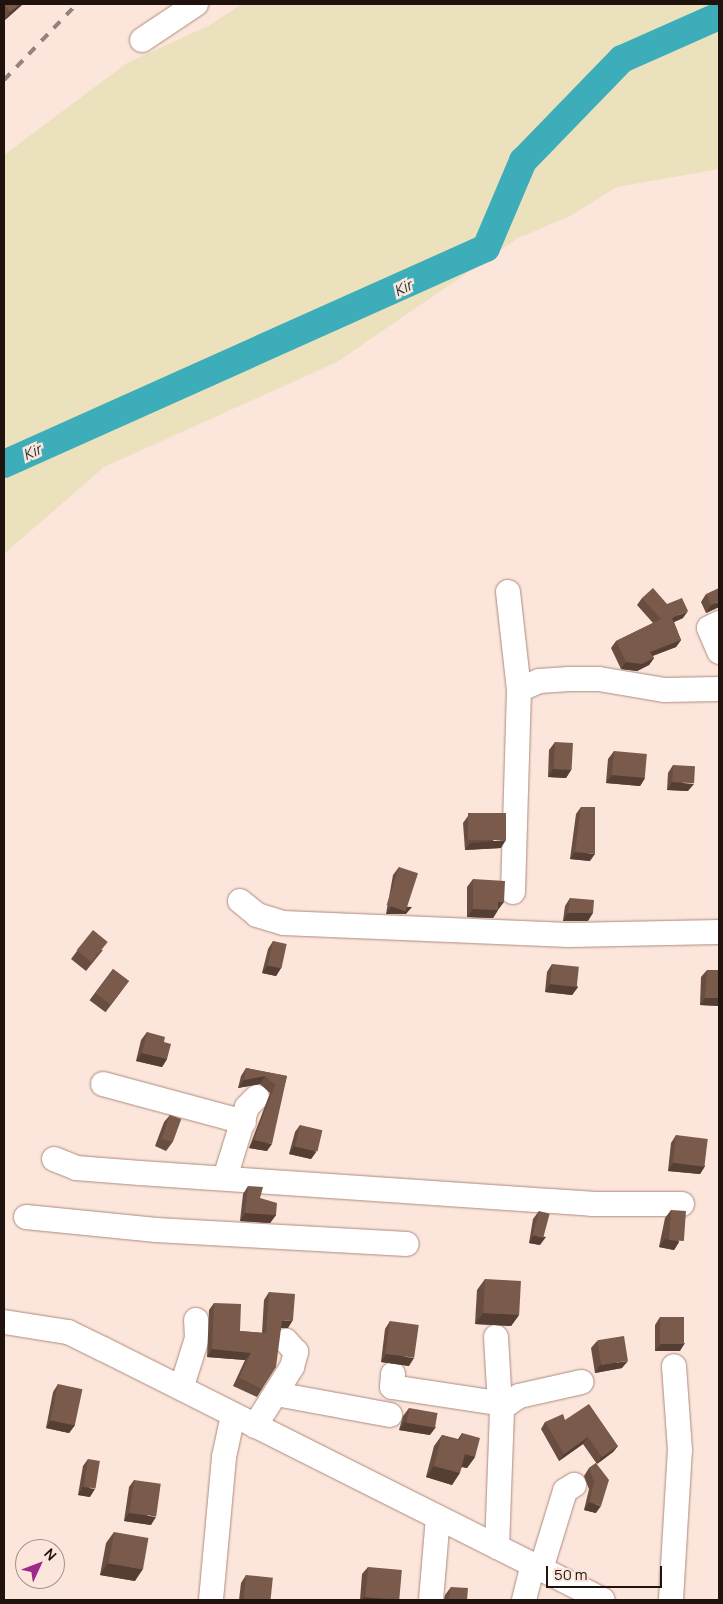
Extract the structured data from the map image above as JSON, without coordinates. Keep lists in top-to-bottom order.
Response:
{
  "water": ["Kir"],
  "scale_bar": "50 m",
  "north": "top right"
}
